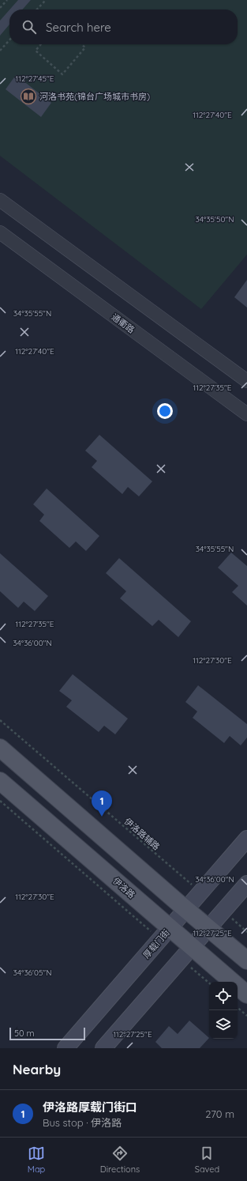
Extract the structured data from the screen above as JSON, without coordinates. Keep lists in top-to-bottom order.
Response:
{
  "streets": {
    "main road": ["伊洛路", "厚载门街"],
    "street": ["通衢路"],
    "path": ["伊洛路辅路"]
  },
  "crossings": [
    ["伊洛路辅路", "厚载门街"],
    ["伊洛路", "厚载门街"]
  ],
  "places": {
    "library": ["河洛书苑(锦台广场城市书房)"]
  },
  "scale_bar": "50 m",
  "page": {
    "search": "Search here",
    "pins": "1",
    "scale": "50 m",
    "heading": "Nearby",
    "list": [
      {
        "mark": "1",
        "name": "伊洛路厚载门街口",
        "note": "Bus stop · 伊洛路",
        "value": "270 m"
      }
    ],
    "nav": ["Map", "Directions", "Saved"]
  },
  "coordinates": [
    "112°27'45\"E",
    "112°27'40\"E",
    "34°35'50\"N",
    "34°35'55\"N",
    "112°27'35\"E",
    "34°36'00\"N",
    "112°27'30\"E",
    "112°27'25\"E",
    "34°36'05\"N"
  ]
}
